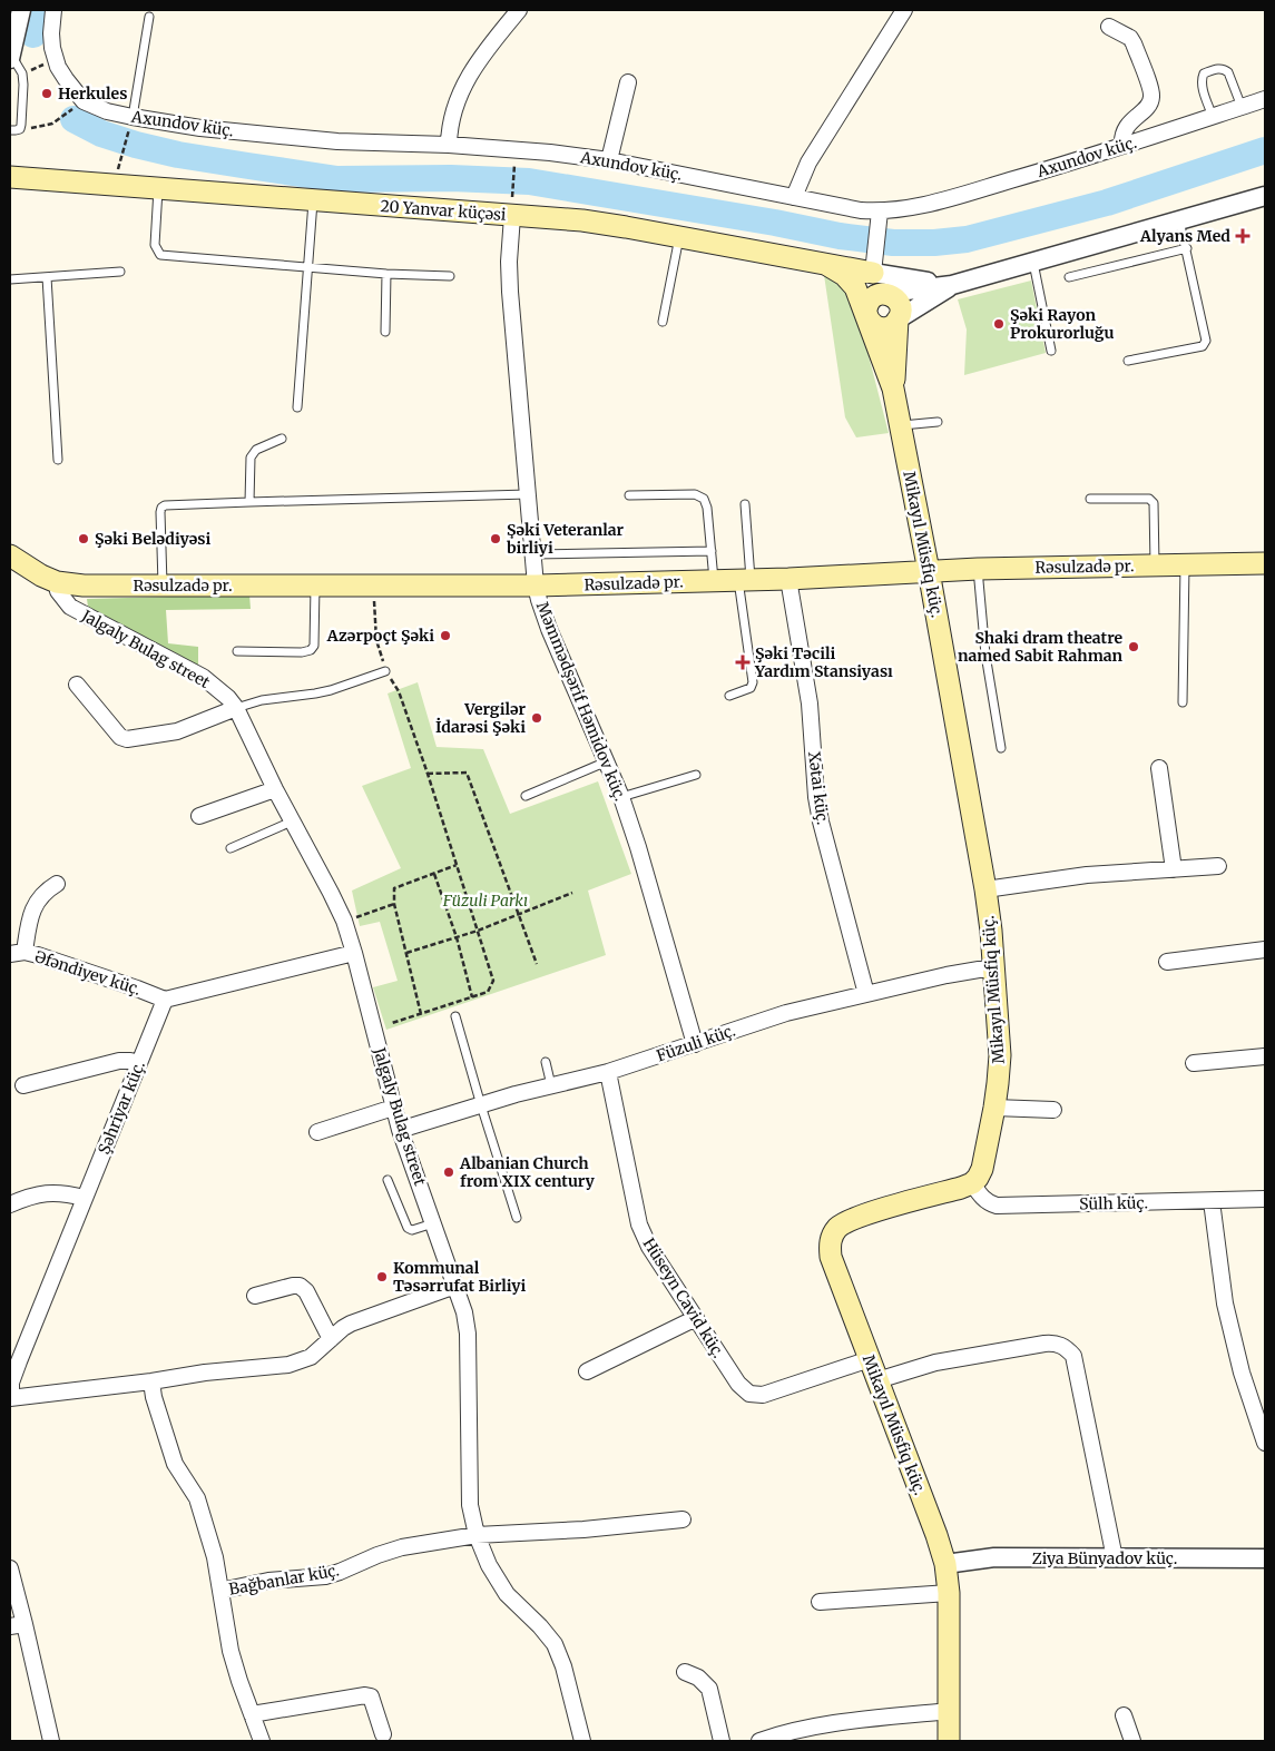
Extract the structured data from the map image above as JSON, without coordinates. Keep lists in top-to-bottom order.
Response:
{
  "streets": {
    "main road": ["20 Yanvar küçəsi", "Mikayıl Müsfiq küç.", "Rəsulzadə pr."],
    "street": [
      "Axundov küç.",
      "Jalgaly Bulag street",
      "Məmmədşərif Həmidov küç.",
      "Xətai küç.",
      "Əfəndiyev küç.",
      "Füzuli küç.",
      "Şəhriyar küç.",
      "Sülh küç.",
      "Hüseyn Cavid küç.",
      "Ziya Bünyadov küç.",
      "Bağbanlar küç."
    ]
  },
  "crossings": [
    ["20 Yanvar küçəsi", "Məmmədşərif Həmidov küç."],
    ["Mikayıl Müsfiq küç.", "Rəsulzadə pr."],
    ["Mikayıl Müsfiq küç.", "Füzuli küç."],
    ["Mikayıl Müsfiq küç.", "Sülh küç."],
    ["Mikayıl Müsfiq küç.", "Hüseyn Cavid küç."],
    ["Mikayıl Müsfiq küç.", "Ziya Bünyadov küç."],
    ["Rəsulzadə pr.", "Jalgaly Bulag street"],
    ["Rəsulzadə pr.", "Məmmədşərif Həmidov küç."],
    ["Rəsulzadə pr.", "Xətai küç."],
    ["Jalgaly Bulag street", "Füzuli küç."],
    ["Jalgaly Bulag street", "Bağbanlar küç."],
    ["Məmmədşərif Həmidov küç.", "Füzuli küç."],
    ["Xətai küç.", "Füzuli küç."],
    ["Əfəndiyev küç.", "Şəhriyar küç."],
    ["Füzuli küç.", "Hüseyn Cavid küç."]
  ],
  "parks": ["Füzuli Parkı"],
  "places": {
    "other": [
      "Herkules",
      "Şəki Rayon Prokurorluğu",
      "Şəki Belədiyəsi",
      "Şəki Veteranlar birliyi",
      "Azərpoçt Şəki",
      "Shaki dram theatre named Sabit Rahman",
      "Vergilər İdarəsi Şəki",
      "Albanian Church from XIX century",
      "Kommunal Təsərrufat Birliyi"
    ],
    "health": ["Alyans Med", "Şəki Təcili Yardım Stansiyası"]
  }
}
